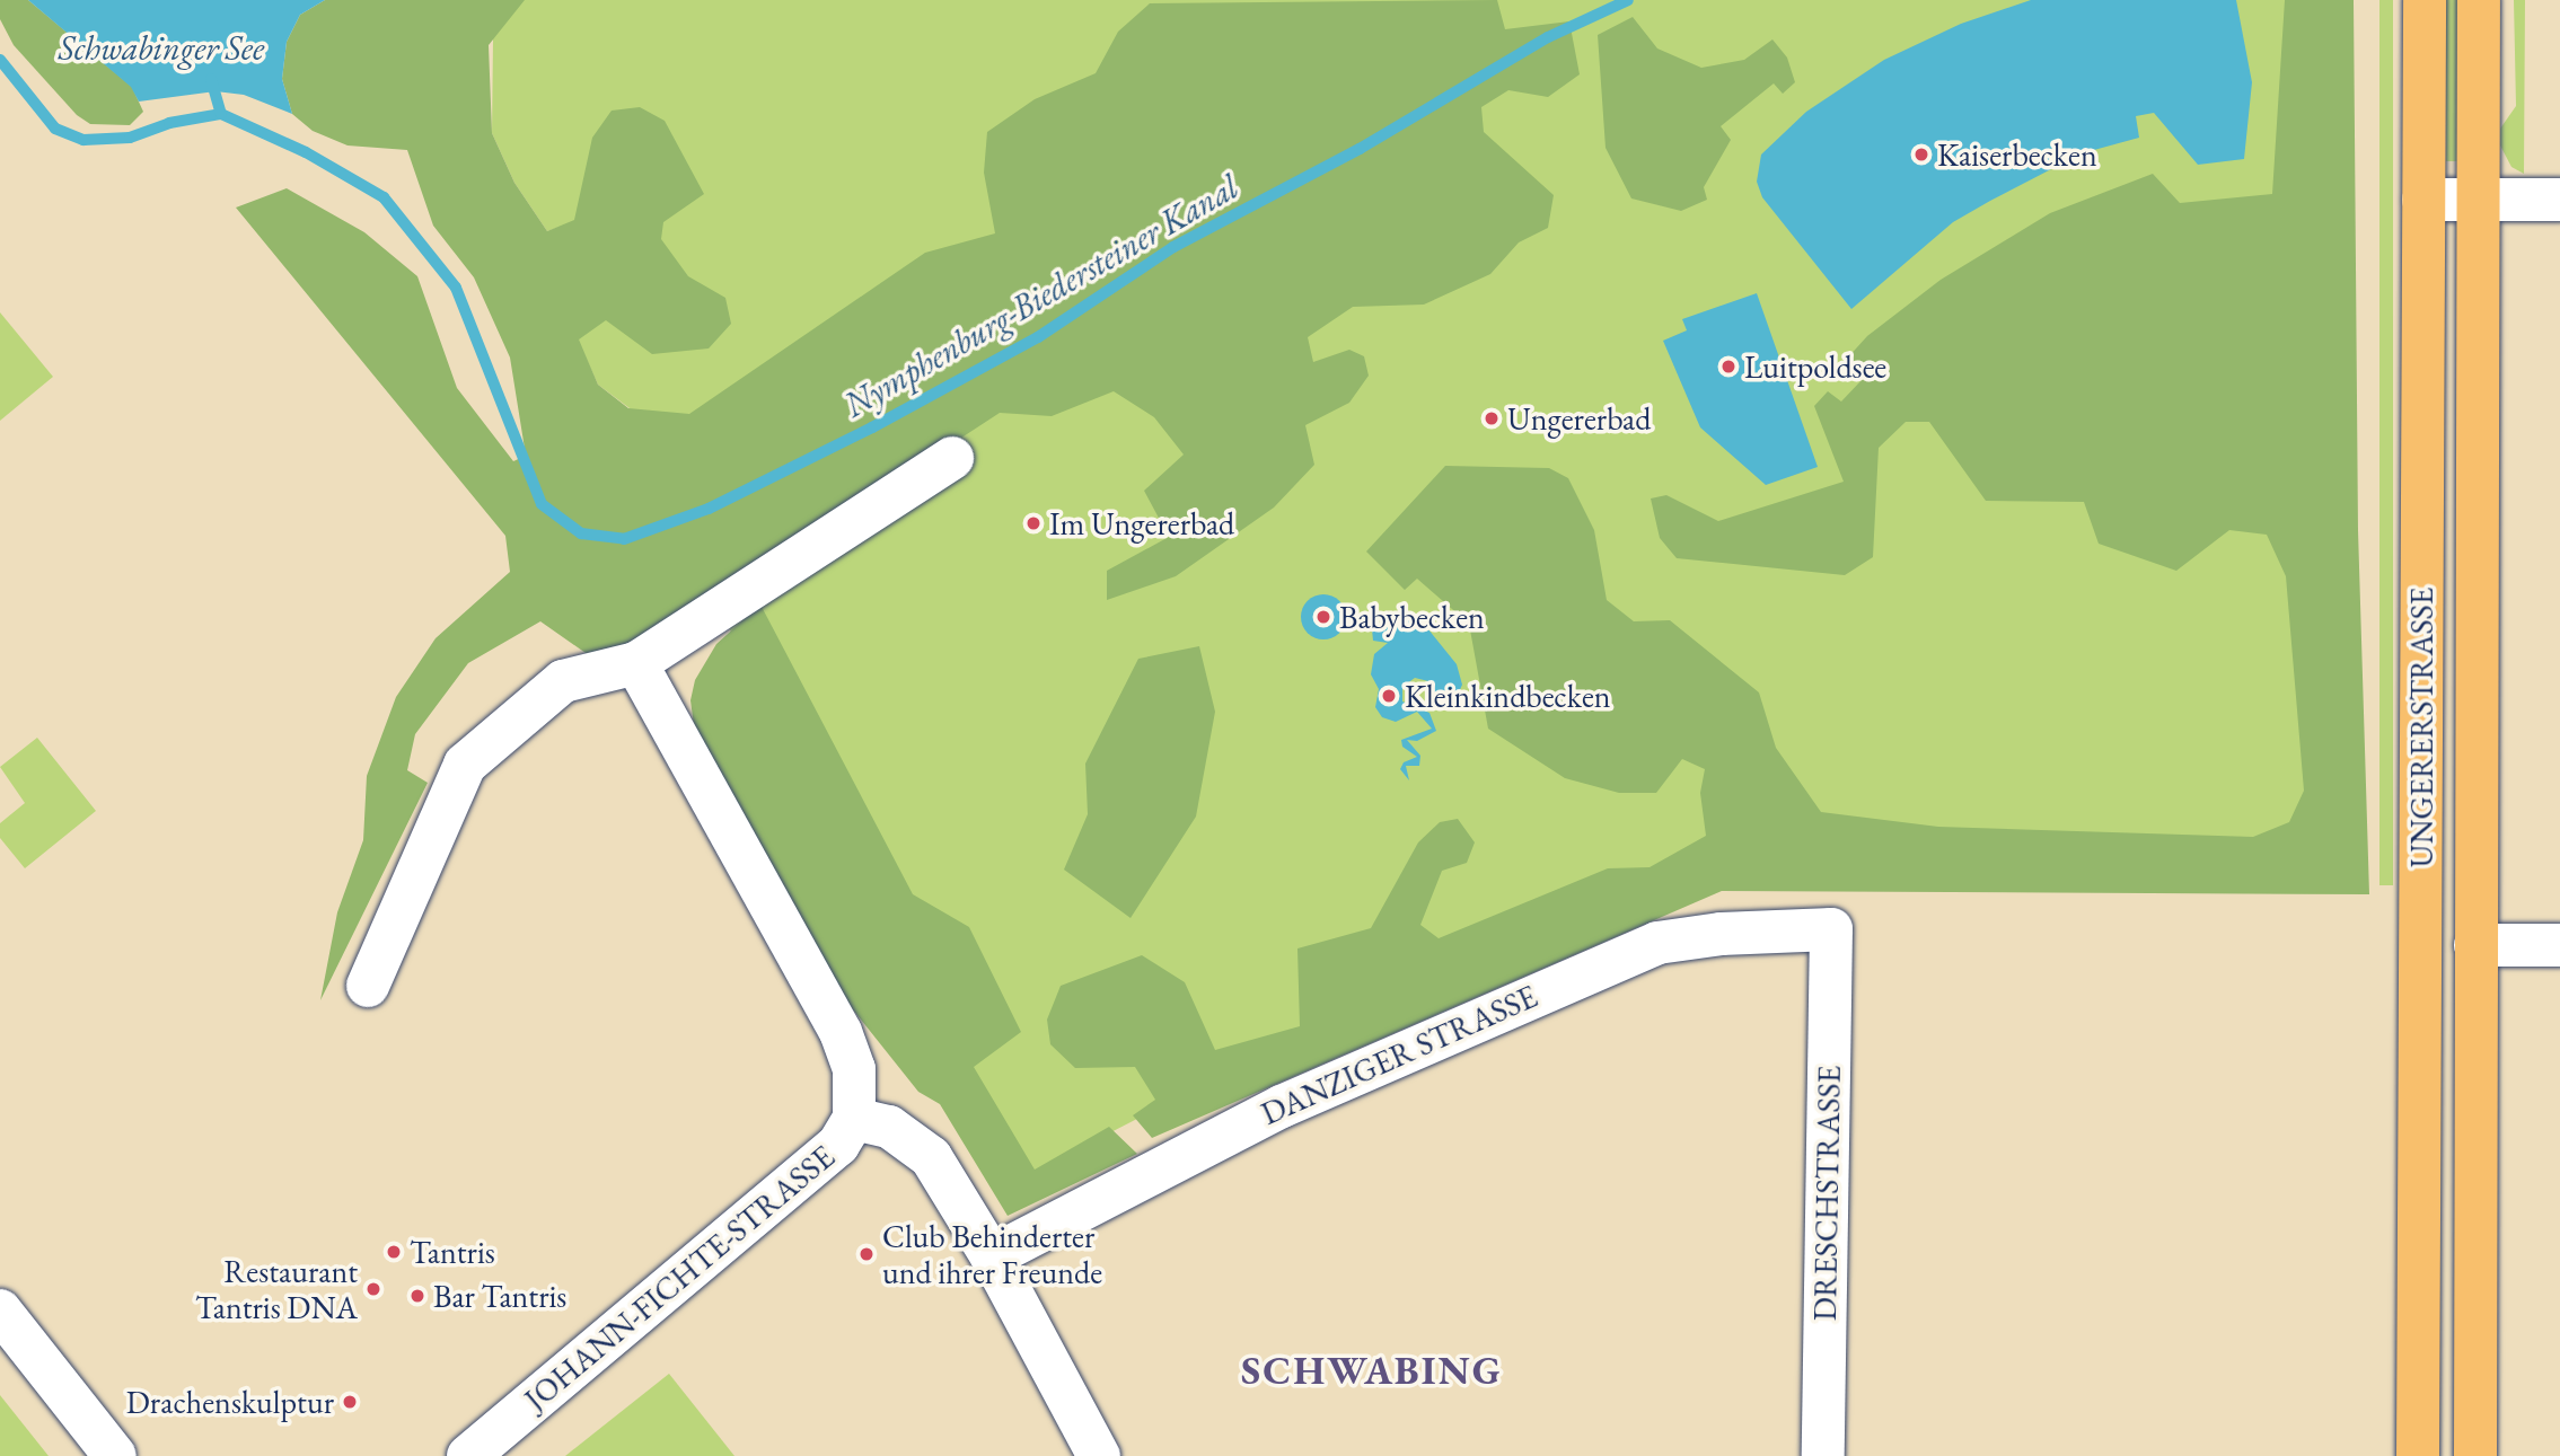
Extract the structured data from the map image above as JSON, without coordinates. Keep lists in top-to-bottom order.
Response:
{
  "streets": {
    "main road": ["UNGERERSTRASSE"],
    "street": ["DANZIGER STRASSE", "DRESCHSTRASSE", "JOHANN-FICHTE-STRASSE"]
  },
  "crossings": [
    ["DANZIGER STRASSE", "DRESCHSTRASSE"]
  ],
  "districts": ["SCHWABING"],
  "water": ["Schwabinger See", "Nymphenburg-Biedersteiner Kanal"],
  "places": [
    "Kaiserbecken",
    "Luitpoldsee",
    "Ungererbad",
    "Im Ungererbad",
    "Babybecken",
    "Kleinkindbecken",
    "Tantris",
    "Club Behinderter und ihrer Freunde",
    "Restaurant Tantris DNA",
    "Bar Tantris",
    "Drachenskulptur"
  ]
}
